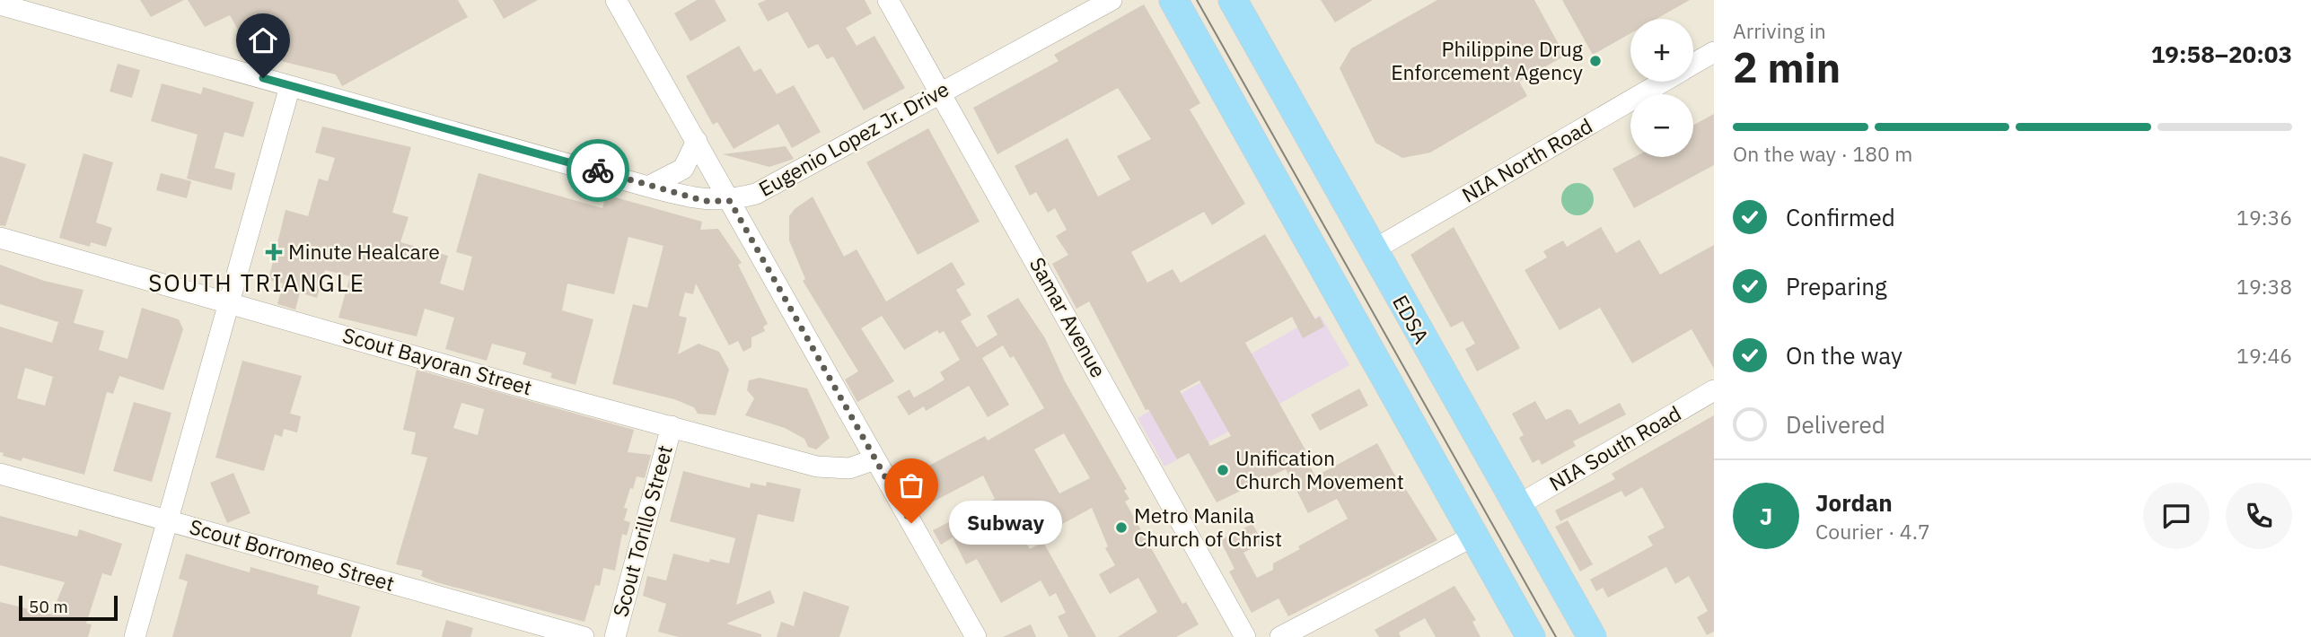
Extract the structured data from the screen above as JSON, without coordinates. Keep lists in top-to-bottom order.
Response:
{
  "streets": {
    "highway": ["EDSA"],
    "street": [
      "Eugenio Lopez Jr. Drive",
      "NIA North Road",
      "Samar Avenue",
      "Scout Bayoran Street",
      "NIA South Road",
      "Scout Torillo Street",
      "Scout Borromeo Street"
    ]
  },
  "crossings": [
    ["Eugenio Lopez Jr. Drive", "Samar Avenue"],
    ["NIA North Road", "EDSA"],
    ["EDSA", "NIA South Road"],
    ["Scout Bayoran Street", "Scout Torillo Street"]
  ],
  "districts": ["SOUTH TRIANGLE"],
  "places": {
    "other": [
      "Philippine Drug Enforcement Agency",
      "Unification Church Movement",
      "Subway",
      "Metro Manila Church of Christ"
    ],
    "health": ["Minute Healcare"]
  },
  "scale_bar": "50 m",
  "page": {
    "heading": ["2 min", "Arriving in", "19:58–20:03"],
    "panel": ["Jordan", "Courier · 4.7"],
    "map_buttons": ["+", "−"],
    "bar": "On the way · 180 m",
    "list": [
      ["Confirmed", "19:36"],
      ["Preparing", "19:38"],
      ["On the way", "19:46"],
      "Delivered"
    ],
    "round": "J",
    "bubble": "Subway",
    "scale": "50 m"
  }
}
